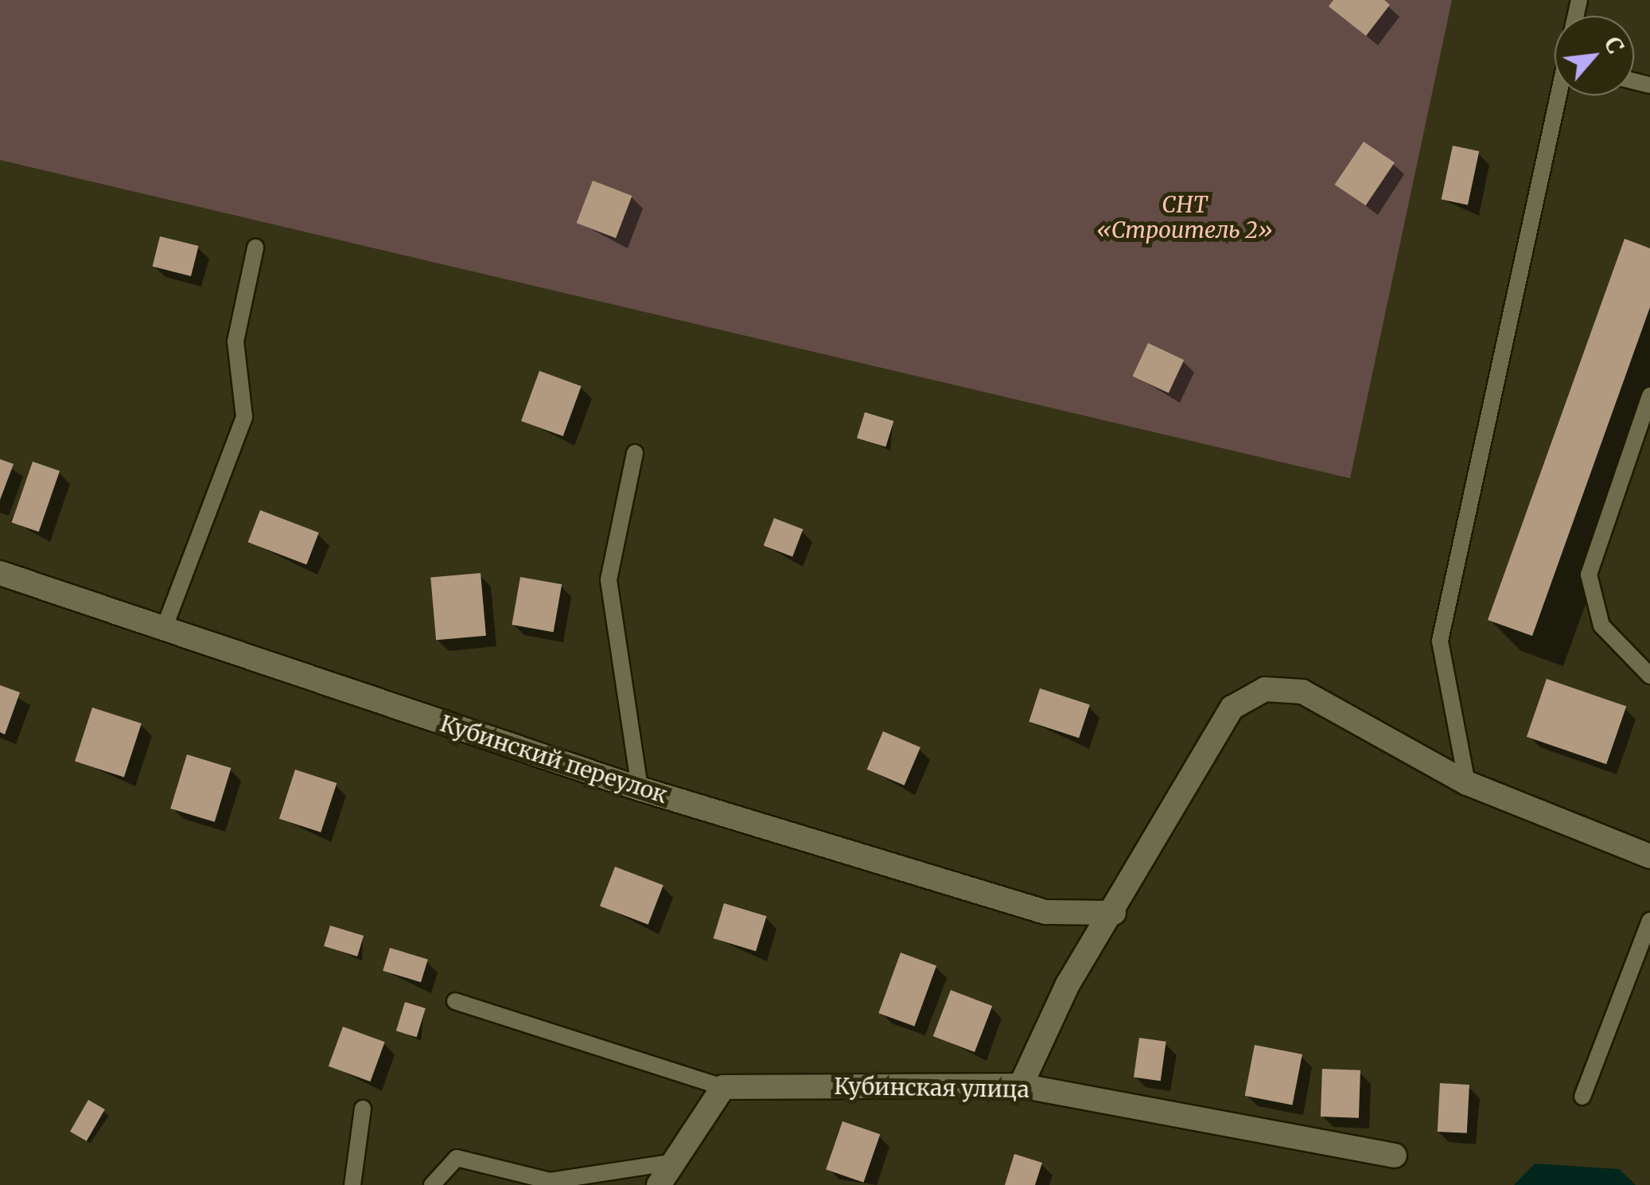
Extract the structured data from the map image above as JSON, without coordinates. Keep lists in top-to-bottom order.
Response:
{
  "streets": {
    "street": ["Кубинский переулок", "Кубинская улица"]
  },
  "parks": ["СНТ «Строитель 2»"],
  "north": "top right"
}
